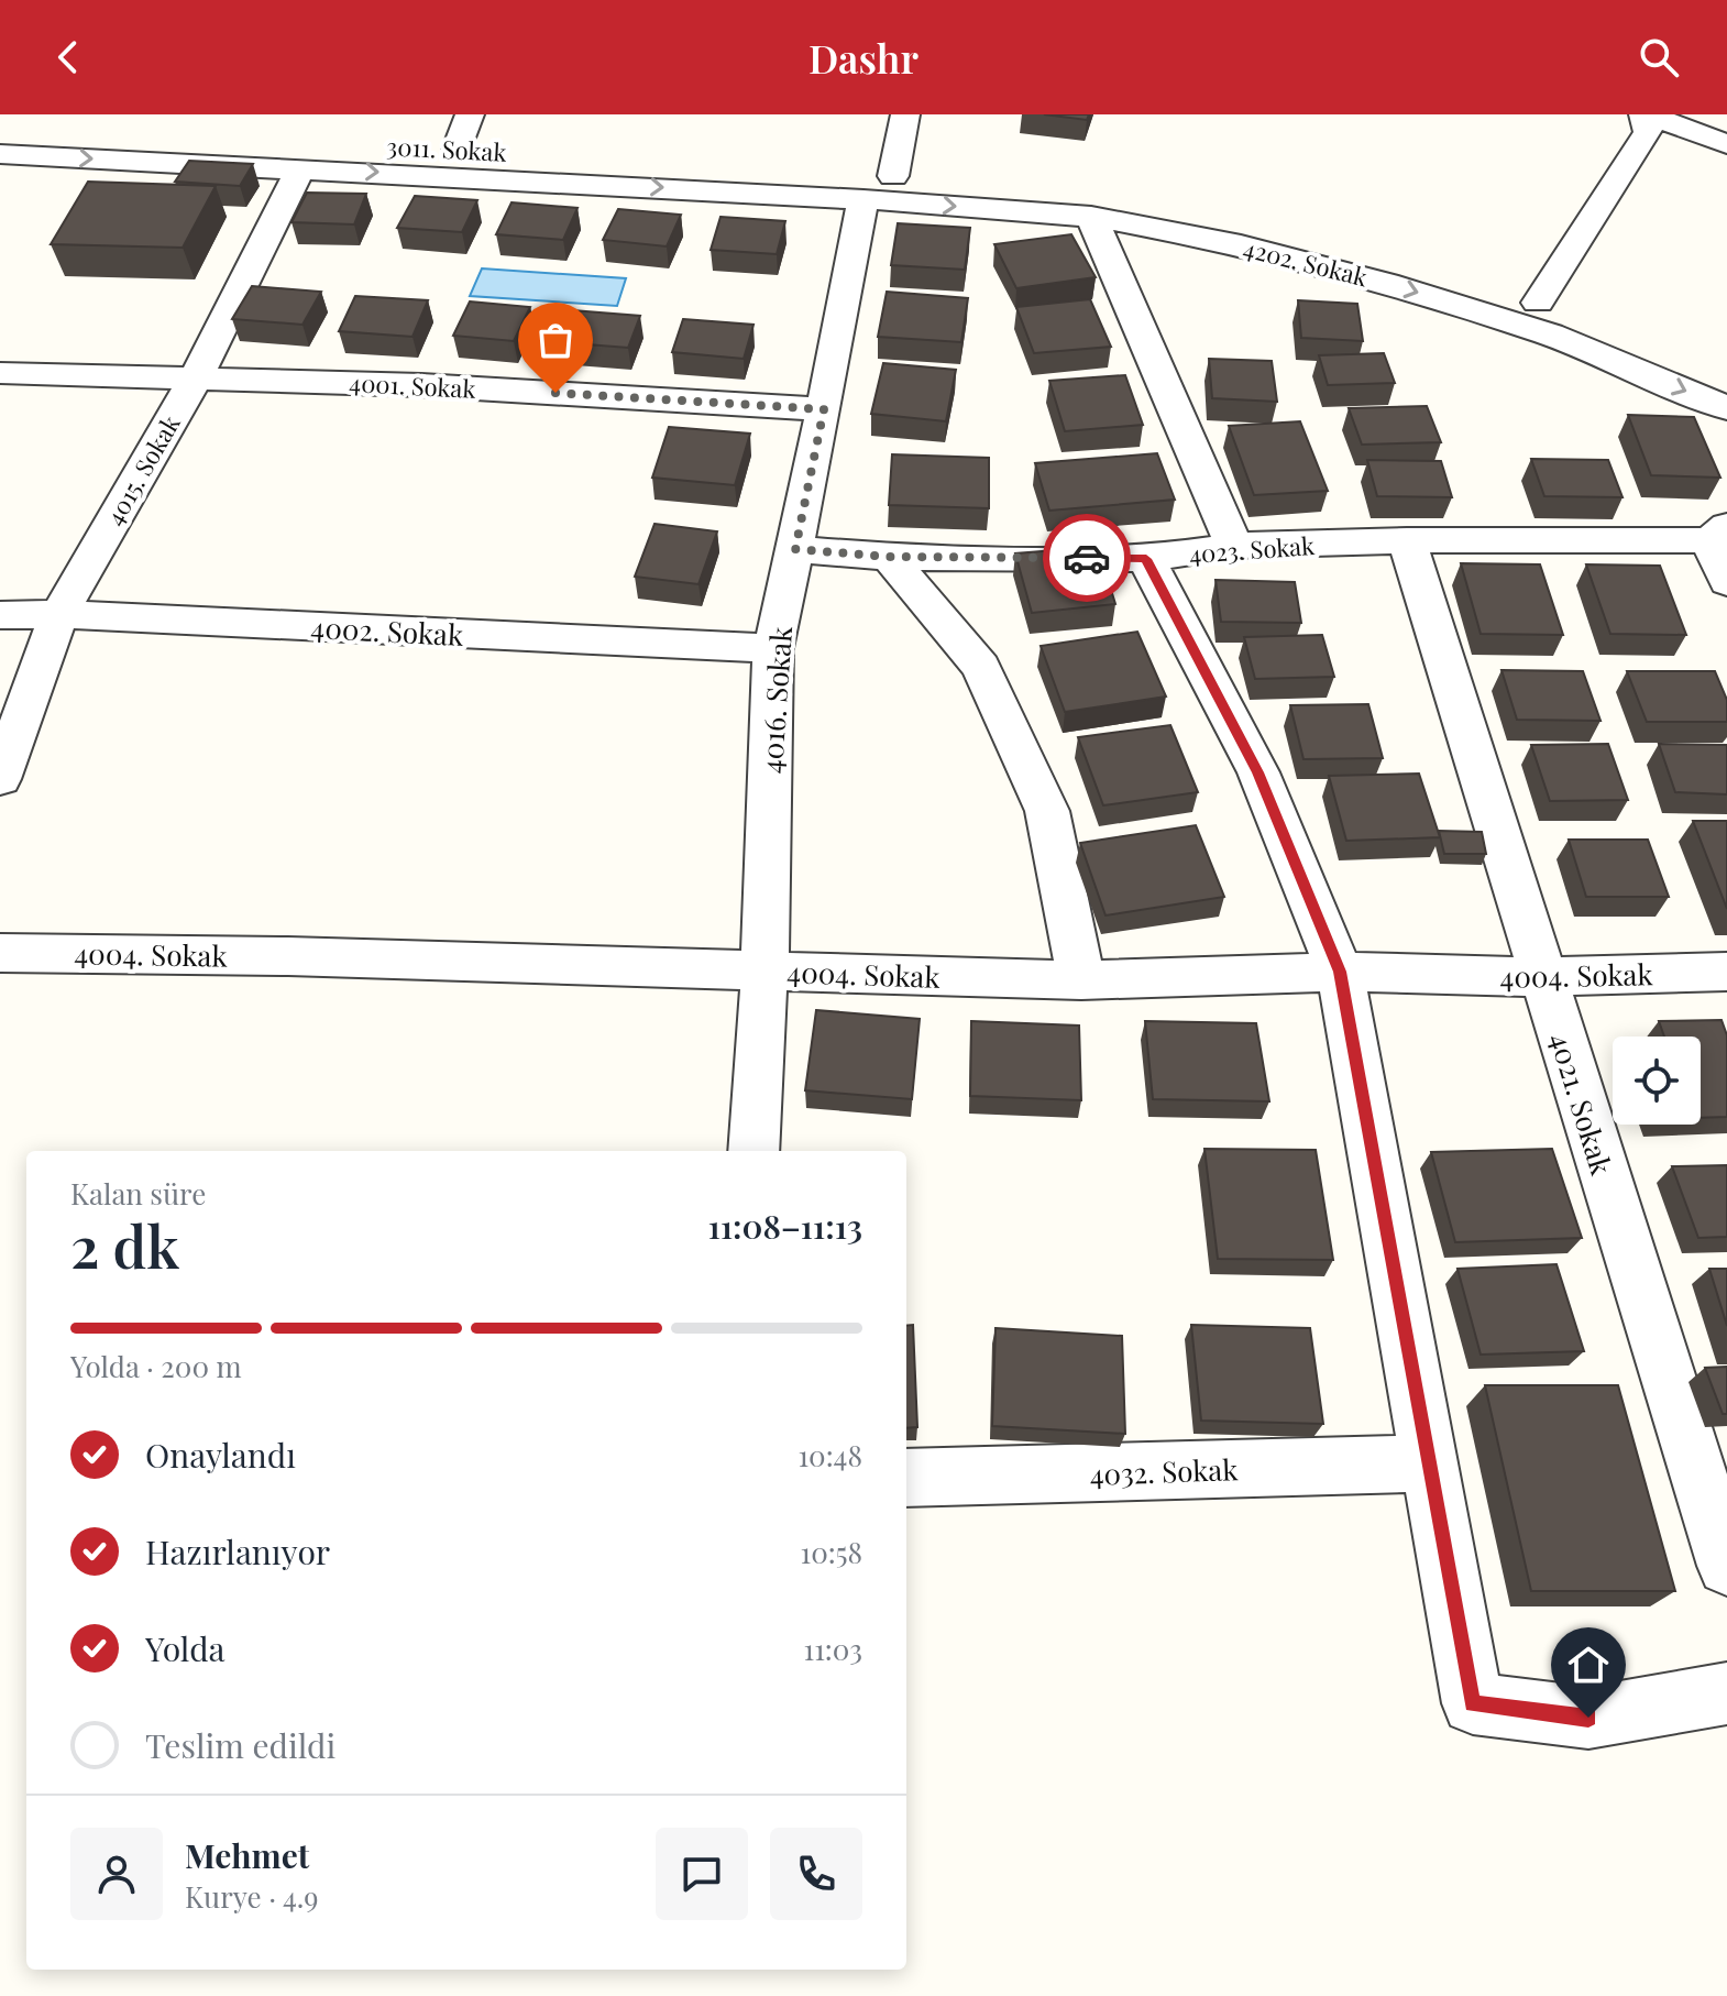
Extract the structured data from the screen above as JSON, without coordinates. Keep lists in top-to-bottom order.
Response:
{
  "streets": {
    "street": [
      "3011. Sokak",
      "4202. Sokak",
      "4001. Sokak",
      "4015. Sokak",
      "4023. Sokak",
      "4002. Sokak",
      "4016. Sokak",
      "4004. Sokak",
      "4021. Sokak",
      "4032. Sokak"
    ]
  },
  "crossings": [
    ["3011. Sokak", "4202. Sokak"],
    ["3011. Sokak", "4015. Sokak"],
    ["3011. Sokak", "4016. Sokak"],
    ["4202. Sokak", "4016. Sokak"],
    ["4001. Sokak", "4015. Sokak"],
    ["4001. Sokak", "4016. Sokak"],
    ["4015. Sokak", "4002. Sokak"],
    ["4023. Sokak", "4016. Sokak"],
    ["4023. Sokak", "4021. Sokak"],
    ["4002. Sokak", "4016. Sokak"],
    ["4016. Sokak", "4004. Sokak"],
    ["4004. Sokak", "4021. Sokak"]
  ],
  "page": {
    "header": "Dashr",
    "heading": ["2 dk", "Kalan süre", "11:08–11:13"],
    "panel": ["Mehmet", "Kurye · 4.9"],
    "bar": "Yolda · 200 m",
    "list": [
      ["Onaylandı", "10:48"],
      ["Hazırlanıyor", "10:58"],
      ["Yolda", "11:03"],
      "Teslim edildi"
    ]
  }
}
